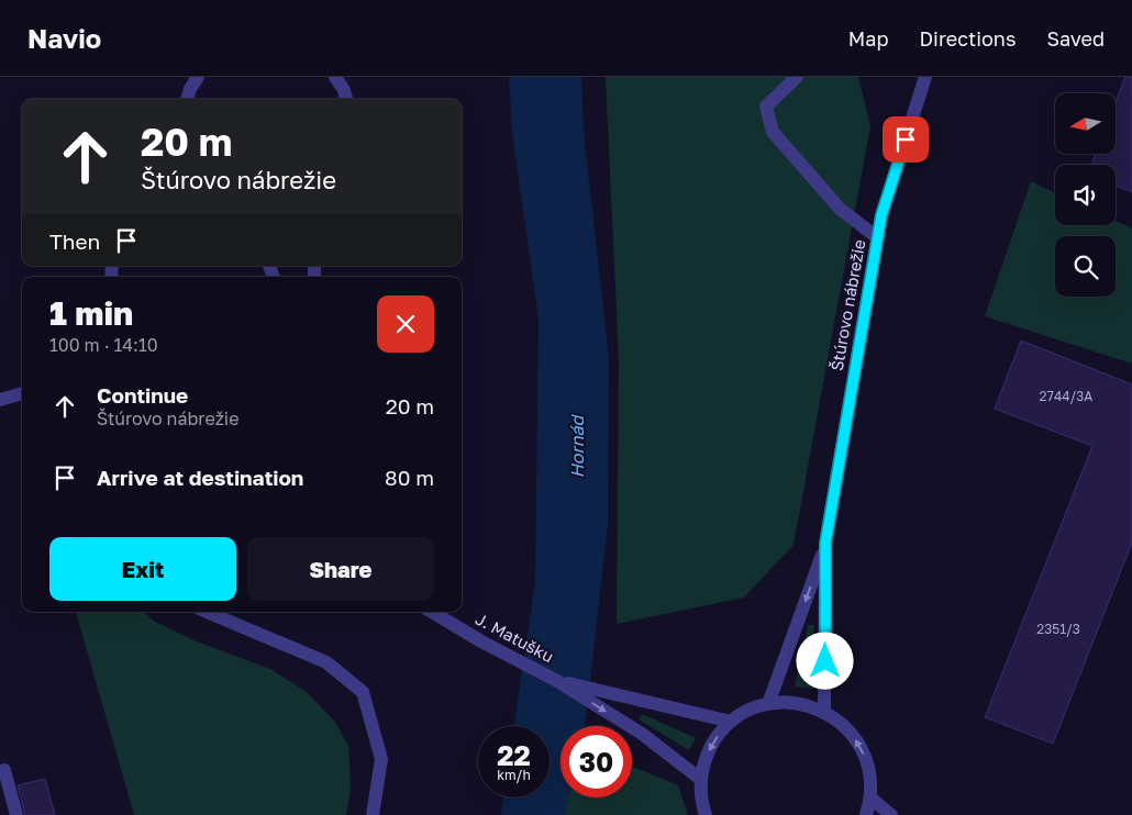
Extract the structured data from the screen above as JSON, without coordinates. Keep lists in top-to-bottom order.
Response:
{
  "streets": {
    "street": ["Štúrovo nábrežie", "J. Matušku"]
  },
  "water": ["Hornád"],
  "house_numbers": ["2744/3A", "2351/3"],
  "north": "left",
  "page": {
    "header": "Navio",
    "nav": ["Map", "Directions", "Saved"],
    "turn": ["20 m", "Štúrovo nábrežie"],
    "then": "Then",
    "heading": ["1 min", "100 m · 14:10"],
    "list": [
      {
        "name": "Continue",
        "note": "Štúrovo nábrežie",
        "value": "20 m"
      },
      {
        "name": "Arrive at destination",
        "value": "80 m"
      }
    ],
    "buttons": ["Exit", "Share"],
    "speed": "22 km/h",
    "limit": "30"
  }
}
